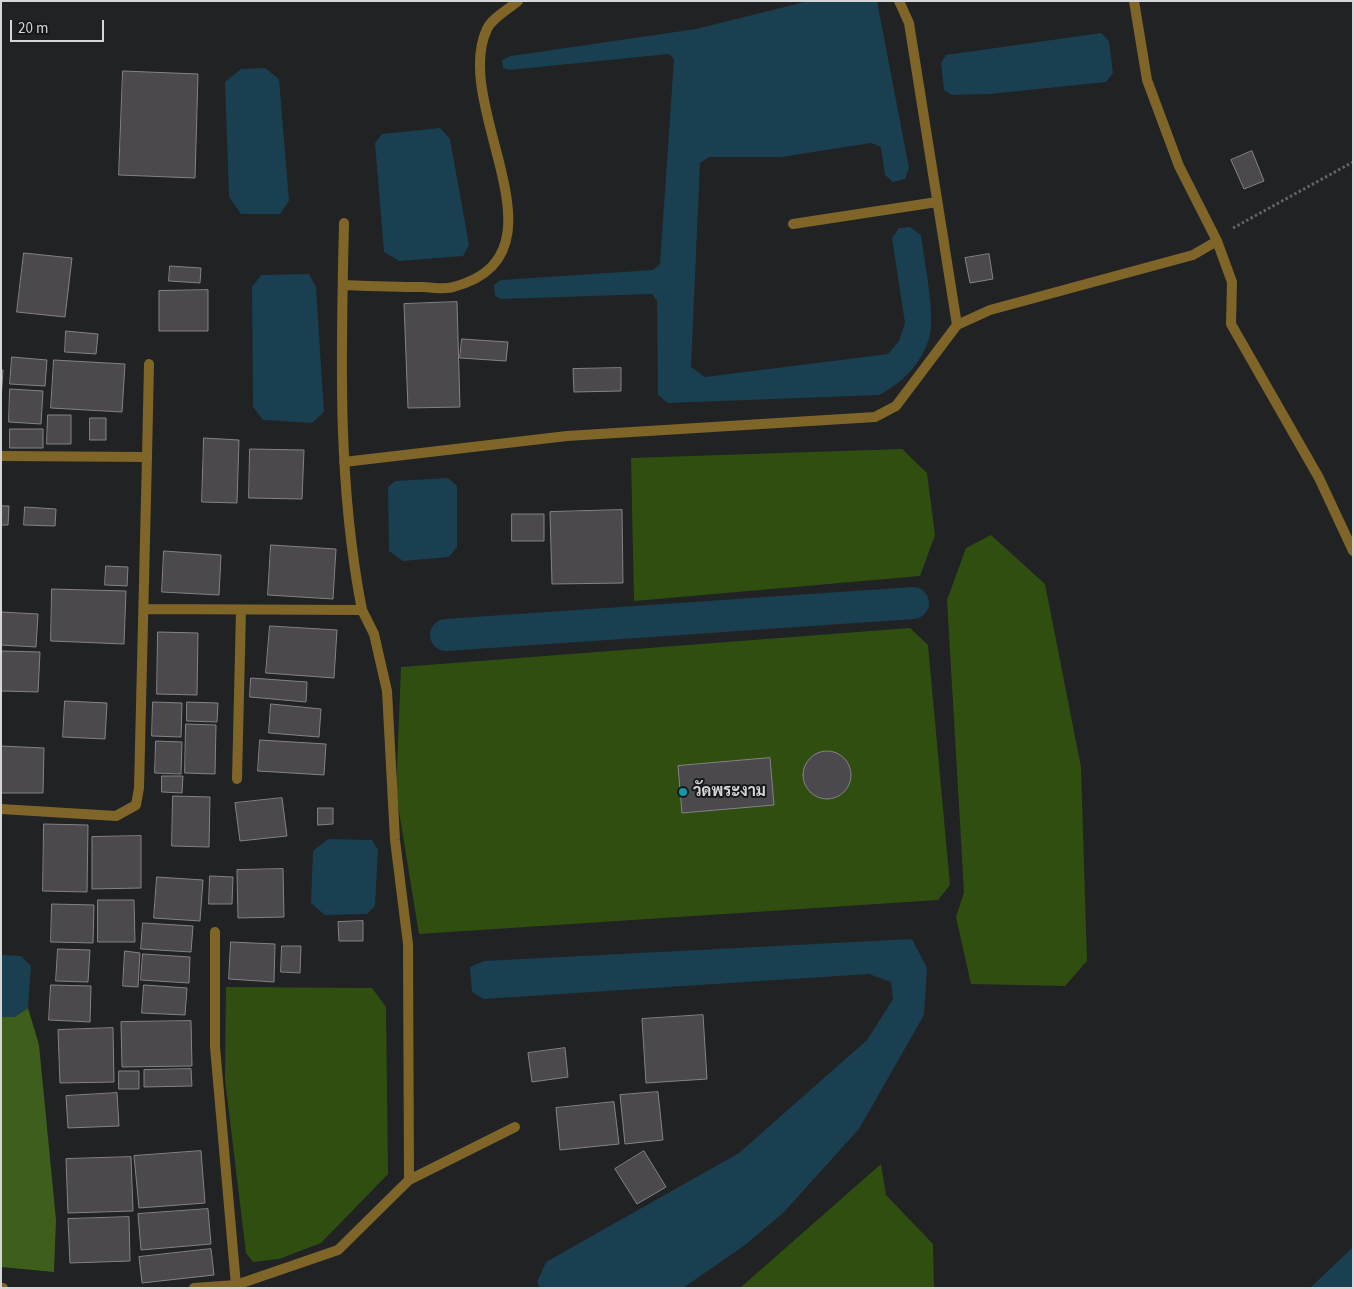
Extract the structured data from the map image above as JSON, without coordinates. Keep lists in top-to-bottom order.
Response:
{
  "places": ["วัดพระงาม"],
  "scale_bar": "20 m"
}
